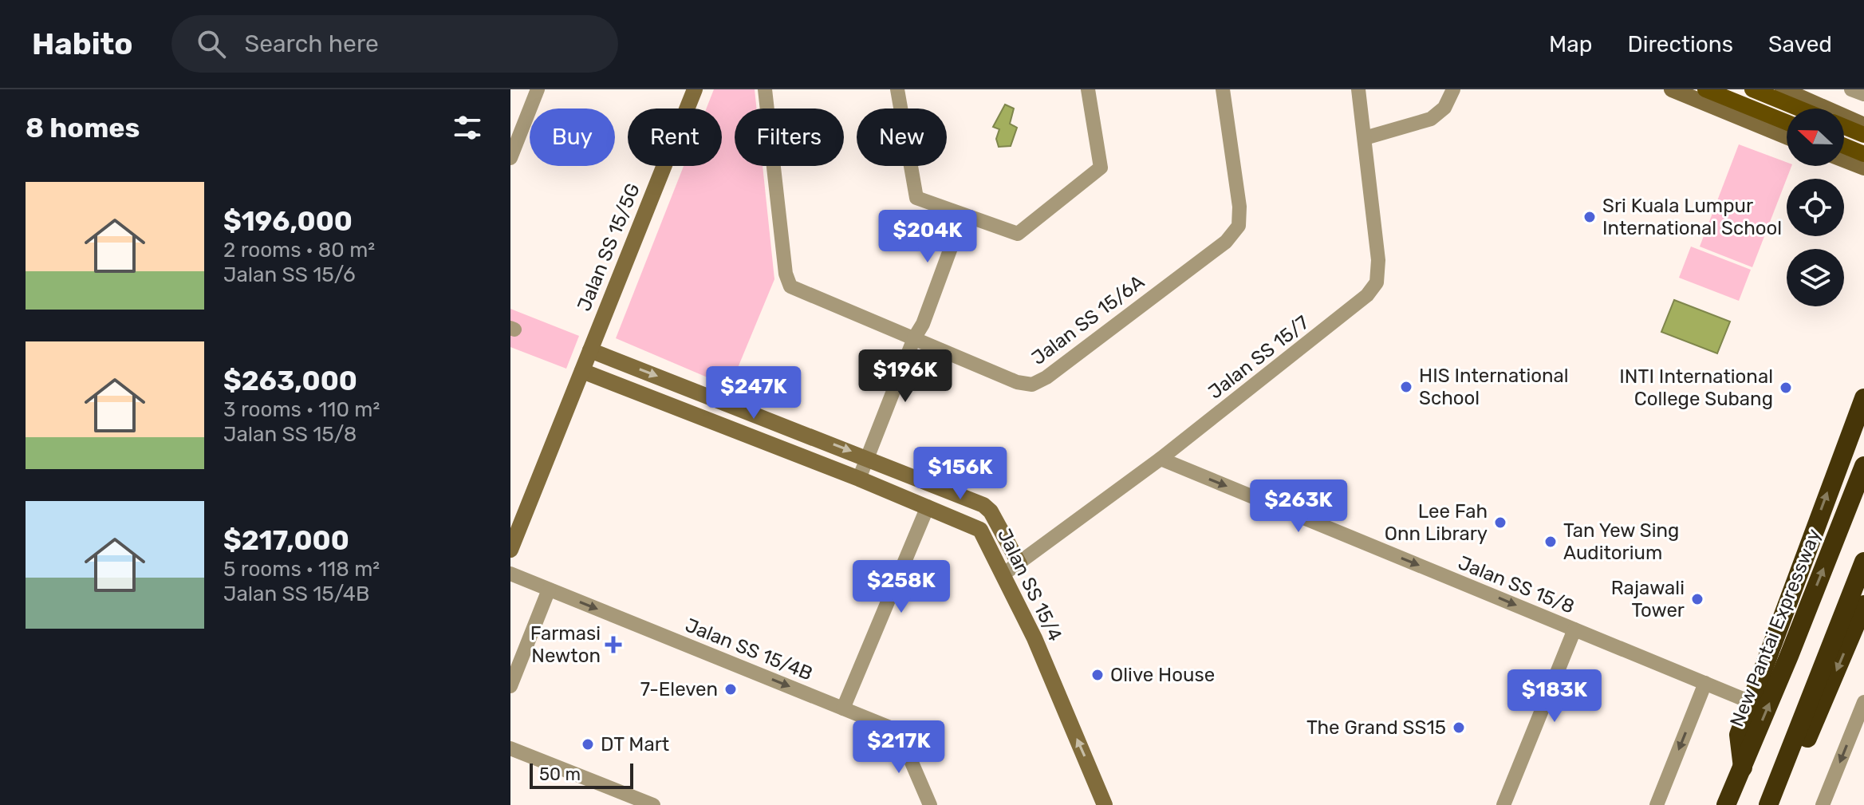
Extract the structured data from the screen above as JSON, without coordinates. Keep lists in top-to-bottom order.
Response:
{
  "streets": {
    "highway": ["New Pantai Expressway"],
    "street": [
      "Jalan SS 15/5G",
      "Jalan SS 15/6A",
      "Jalan SS 15/7",
      "Jalan SS 15/4",
      "Jalan SS 15/8",
      "Jalan SS 15/4B"
    ]
  },
  "crossings": [
    ["Jalan SS 15/5G", "Jalan SS 15/4"],
    ["Jalan SS 15/7", "Jalan SS 15/4"],
    ["Jalan SS 15/7", "Jalan SS 15/8"]
  ],
  "one_way": ["Jalan SS 15/8", "Jalan SS 15/4B"],
  "places": {
    "other": [
      "Sri Kuala Lumpur International School",
      "HIS International School",
      "INTI International College Subang",
      "Lee Fah Onn Library",
      "Tan Yew Sing Auditorium",
      "Rajawali Tower",
      "Olive House",
      "7-Eleven",
      "The Grand SS15",
      "DT Mart"
    ],
    "health": ["Farmasi Newton"]
  },
  "scale_bar": "50 m",
  "north": "left",
  "page": {
    "header": "Habito",
    "search": "Search here",
    "nav": ["Map", "Directions", "Saved"],
    "heading": "8 homes",
    "chip": [
      "Buy",
      "Rent",
      "Filters",
      "New"
    ],
    "list": [
      {
        "name": "$196,000",
        "note": "2 rooms · 80 m² · Jalan SS 15/6"
      },
      {
        "name": "$263,000",
        "note": "3 rooms · 110 m² · Jalan SS 15/8"
      },
      {
        "name": "$217,000",
        "note": "5 rooms · 118 m² · Jalan SS 15/4B"
      }
    ],
    "price": [
      "$204K",
      "$196K",
      "$247K",
      "$156K",
      "$263K",
      "$258K",
      "$183K",
      "$217K"
    ],
    "scale": "50 m"
  }
}
